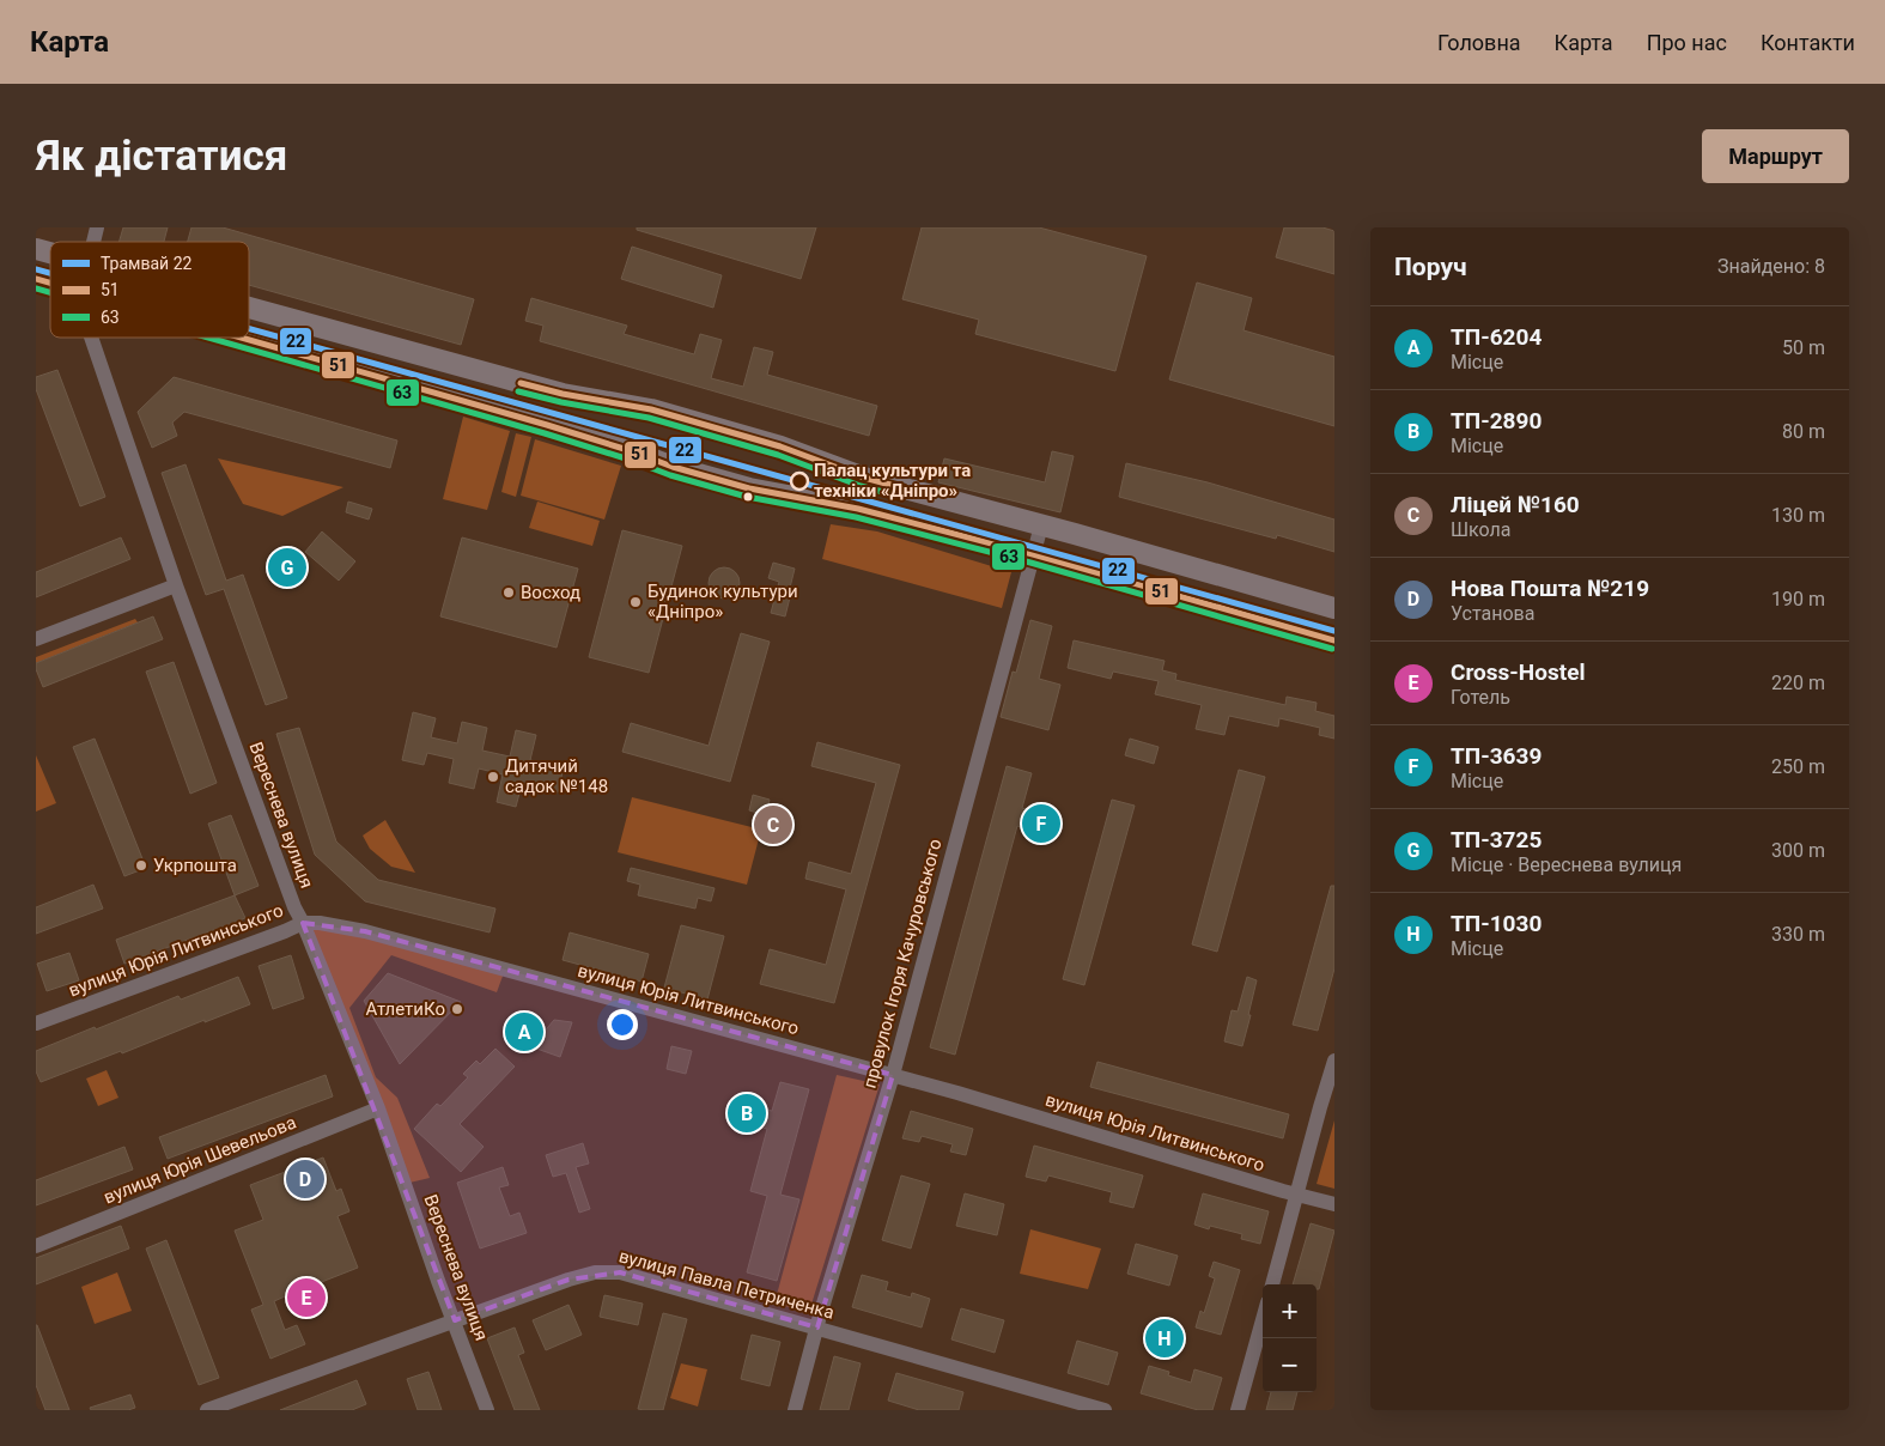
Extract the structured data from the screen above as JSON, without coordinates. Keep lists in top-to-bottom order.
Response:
{
  "streets": {
    "street": [
      "Вереснева вулиця",
      "вулиця Юрія Литвинського",
      "провулок Ігоря Качуровського",
      "вулиця Юрія Шевельова",
      "вулиця Павла Петриченка"
    ]
  },
  "crossings": [
    ["Вереснева вулиця", "вулиця Юрія Литвинського"],
    ["Вереснева вулиця", "вулиця Юрія Шевельова"],
    ["Вереснева вулиця", "вулиця Павла Петриченка"],
    ["вулиця Юрія Литвинського", "провулок Ігоря Качуровського"],
    ["провулок Ігоря Качуровського", "вулиця Павла Петриченка"]
  ],
  "places": [
    "Палац культури та техніки «Дніпро»",
    "Восход",
    "Будинок культури «Дніпро»",
    "Дитячий садок №148",
    "Укрпошта",
    "АтлетиКо"
  ],
  "lines": ["tram line 22", "transit line 51", "transit line 63"],
  "legend": ["Трамвай 22", "51", "63"],
  "page": {
    "header": "Карта",
    "nav": [
      "Головна",
      "Карта",
      "Про нас",
      "Контакти"
    ],
    "buttons": "Маршрут",
    "title": "Як дістатися",
    "heading": ["Поруч", "Знайдено: 8"],
    "list": [
      {
        "mark": "A",
        "name": "ТП-6204",
        "note": "Місце",
        "value": "50 m"
      },
      {
        "mark": "B",
        "name": "ТП-2890",
        "note": "Місце",
        "value": "80 m"
      },
      {
        "mark": "C",
        "name": "Ліцей №160",
        "note": "Школа",
        "value": "130 m"
      },
      {
        "mark": "D",
        "name": "Нова Пошта №219",
        "note": "Установа",
        "value": "190 m"
      },
      {
        "mark": "E",
        "name": "Cross-Hostel",
        "note": "Готель",
        "value": "220 m"
      },
      {
        "mark": "F",
        "name": "ТП-3639",
        "note": "Місце",
        "value": "250 m"
      },
      {
        "mark": "G",
        "name": "ТП-3725",
        "note": "Місце · Вереснева вулиця",
        "value": "300 m"
      },
      {
        "mark": "H",
        "name": "ТП-1030",
        "note": "Місце",
        "value": "330 m"
      }
    ],
    "pins": [
      "G",
      "F",
      "C",
      "A",
      "B",
      "D",
      "E",
      "H"
    ],
    "map_buttons": ["+", "−"]
  }
}
